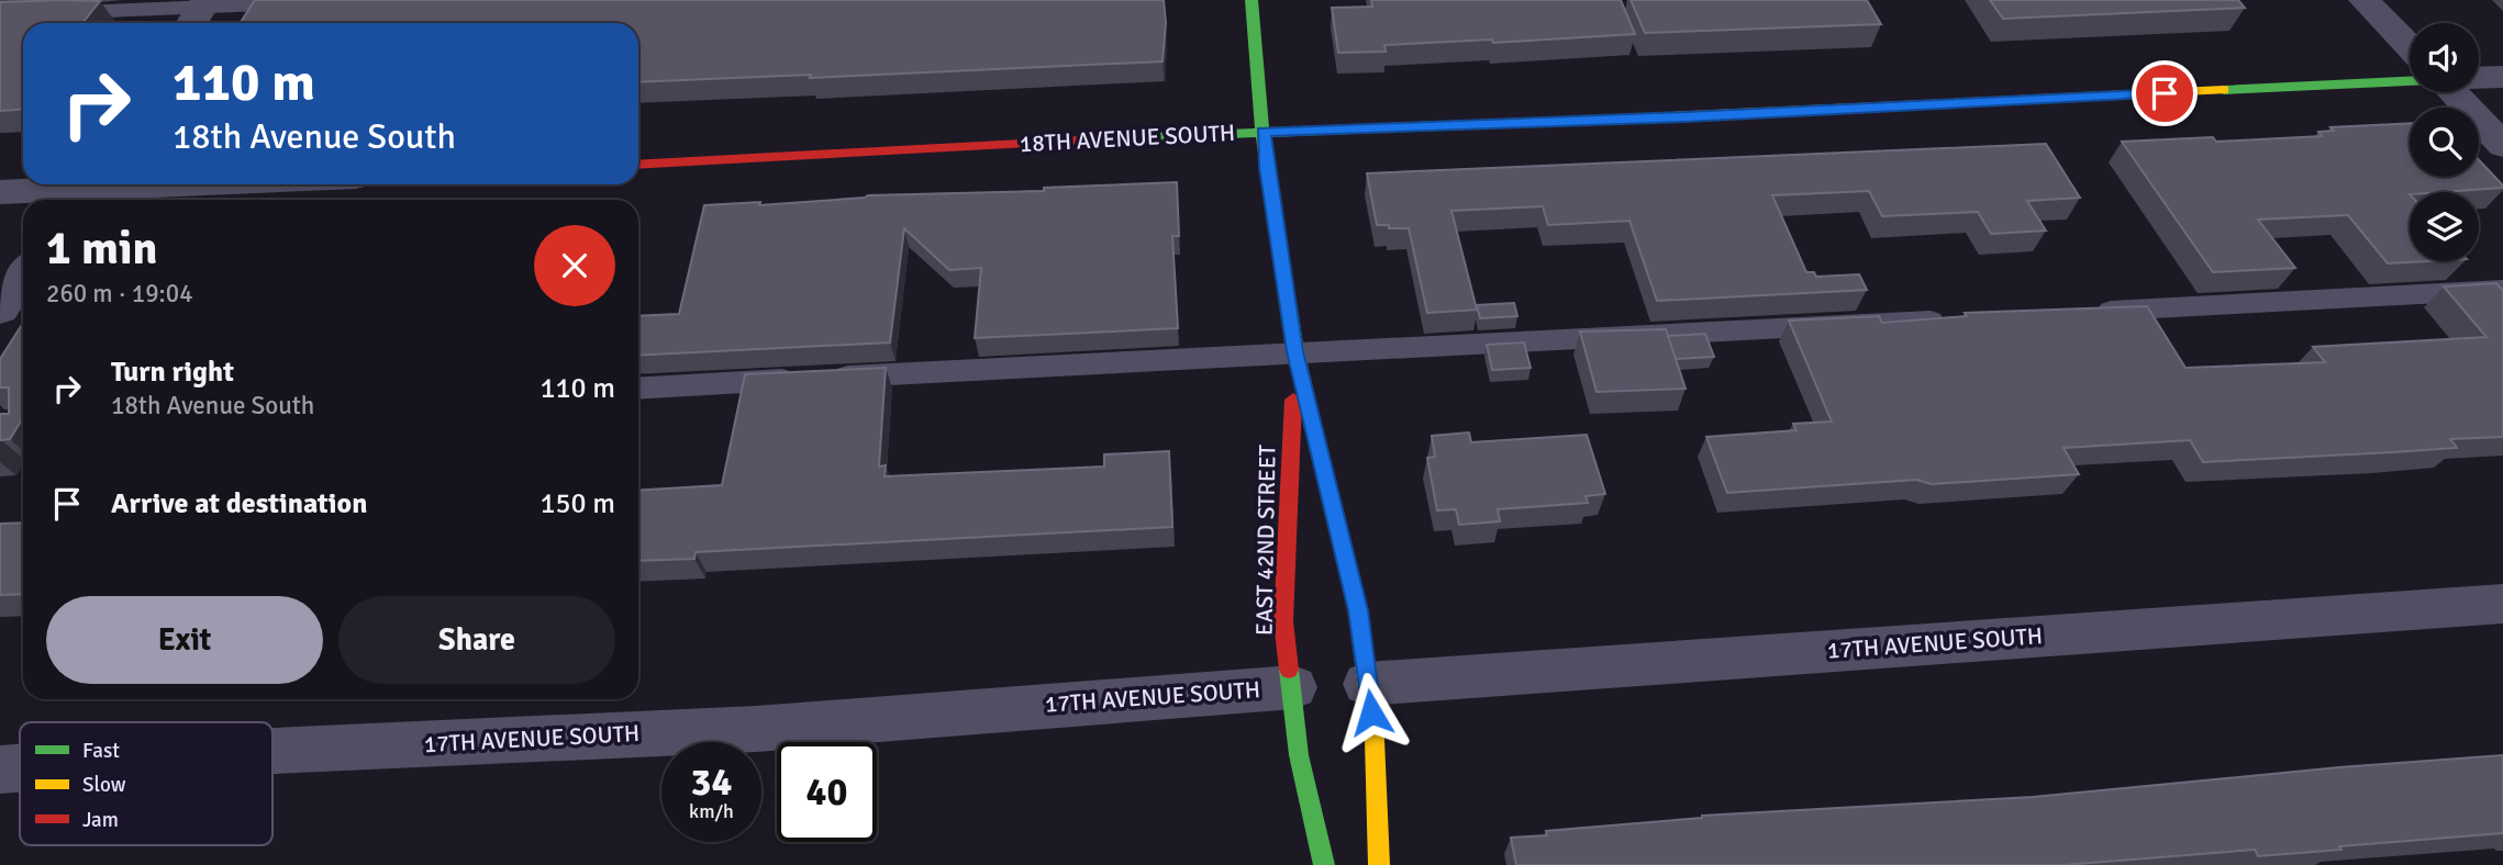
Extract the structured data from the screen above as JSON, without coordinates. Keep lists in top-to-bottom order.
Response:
{
  "streets": {
    "street": ["18TH AVENUE SOUTH", "EAST 42ND STREET", "17TH AVENUE SOUTH"]
  },
  "crossings": [
    ["18TH AVENUE SOUTH", "EAST 42ND STREET"],
    ["EAST 42ND STREET", "17TH AVENUE SOUTH"]
  ],
  "legend": ["Fast", "Slow", "Jam"],
  "page": {
    "turn": ["110 m", "18th Avenue South"],
    "heading": ["1 min", "260 m · 19:04"],
    "list": [
      {
        "name": "Turn right",
        "note": "18th Avenue South",
        "value": "110 m"
      },
      {
        "name": "Arrive at destination",
        "value": "150 m"
      }
    ],
    "buttons": ["Exit", "Share"],
    "speed": "34 km/h",
    "limit": "40"
  }
}
